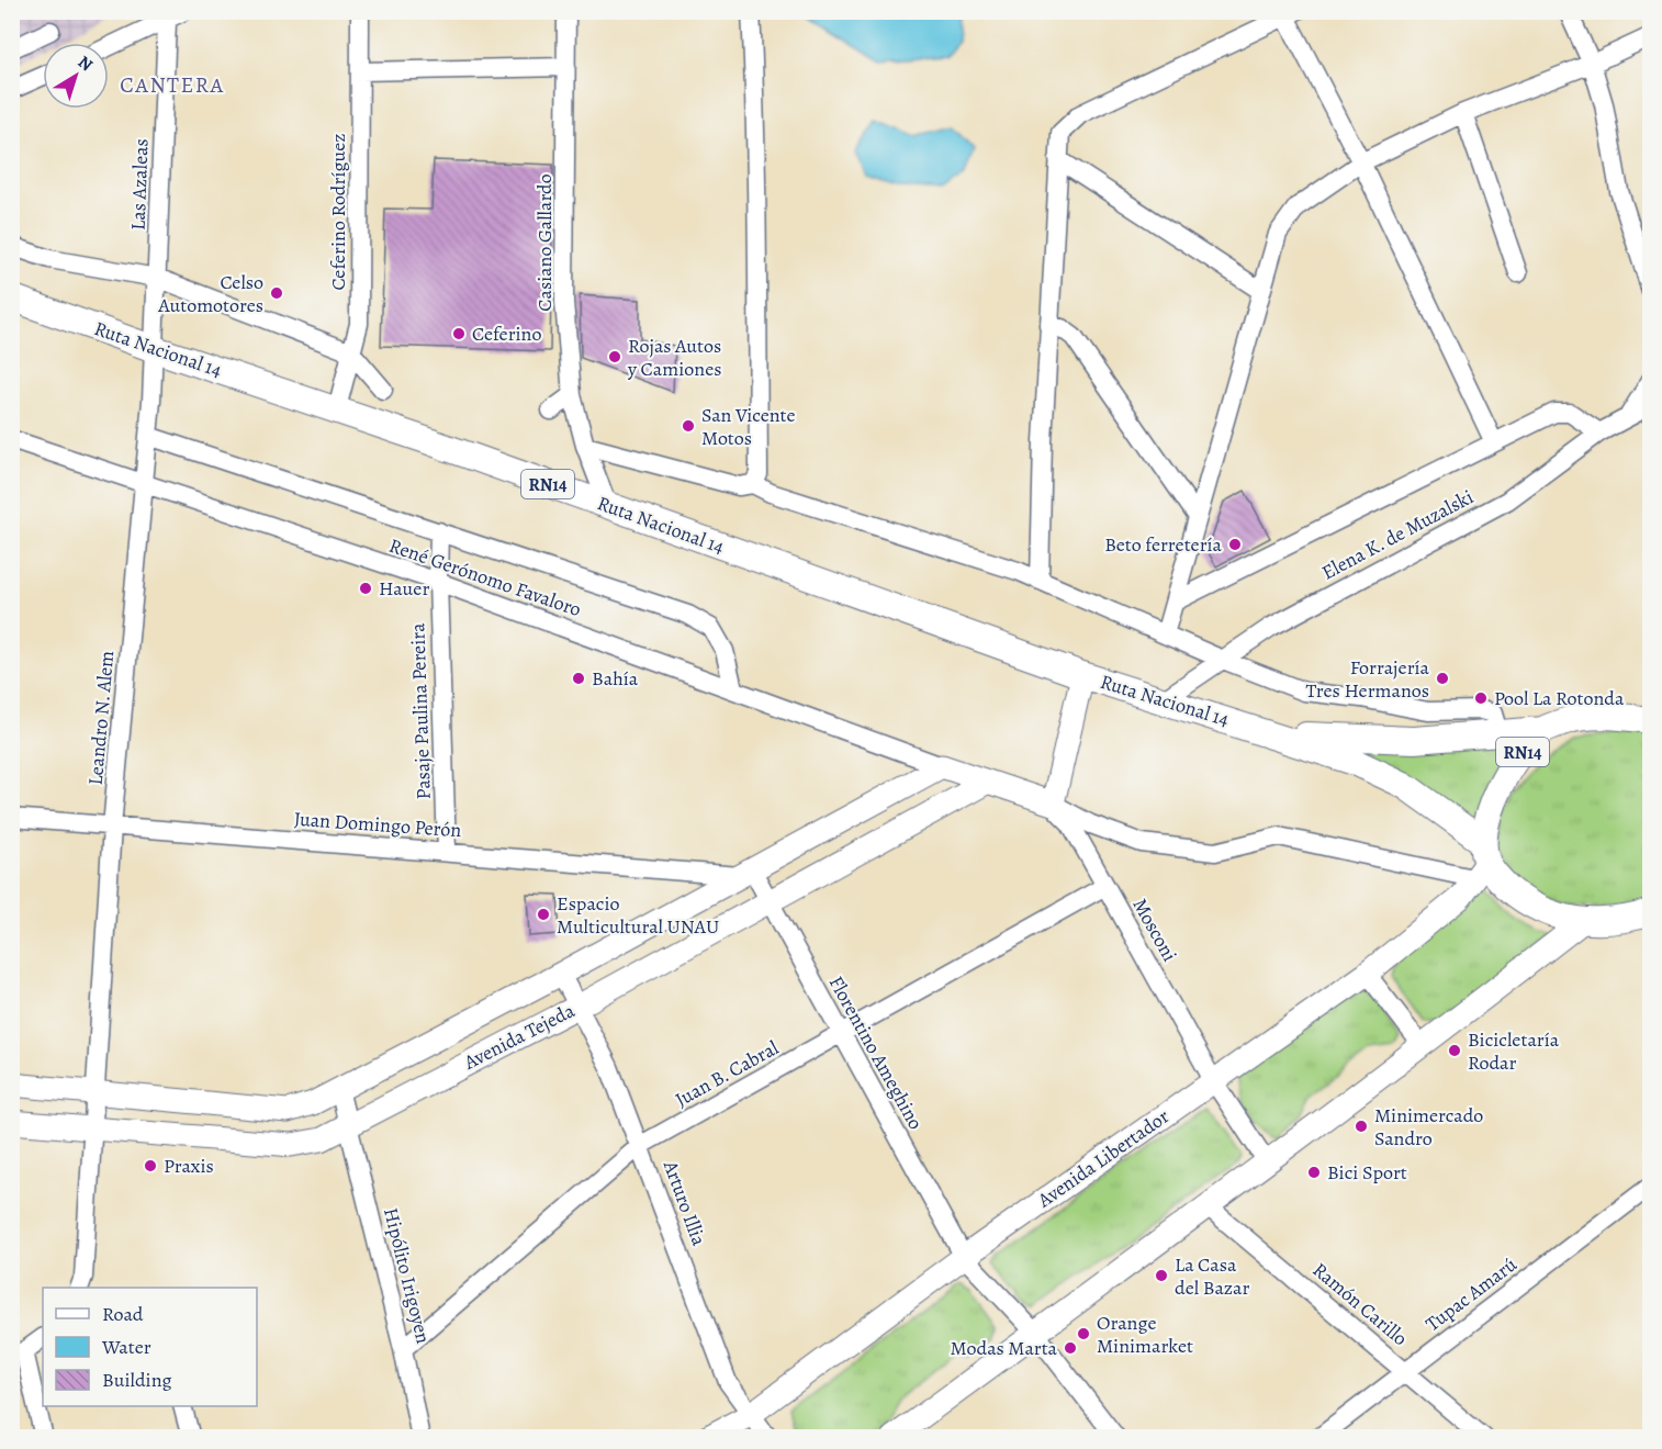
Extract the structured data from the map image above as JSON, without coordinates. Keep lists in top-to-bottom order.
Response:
{
  "streets": {
    "highway": ["Ruta Nacional 14", "RN14"],
    "main road": ["Avenida Tejeda", "Avenida Libertador"],
    "street": [
      "Las Azaleas",
      "Ceferino Rodríguez",
      "Casiano Gallardo",
      "Elena K. de Muzalski",
      "René Gerónomo Favaloro",
      "Pasaje Paulina Pereira",
      "Leandro N. Alem",
      "Juan Domingo Perón",
      "Mosconi",
      "Florentino Ameghino",
      "Juan B. Cabral",
      "Arturo Illia",
      "Hipólito Irigoyen",
      "Tupac Amarú",
      "Ramón Carillo"
    ]
  },
  "crossings": [
    ["Las Azaleas", "Ruta Nacional 14"],
    ["Las Azaleas", "Leandro N. Alem"],
    ["Ceferino Rodríguez", "Ruta Nacional 14"],
    ["Casiano Gallardo", "Ruta Nacional 14"],
    ["Ruta Nacional 14", "Elena K. de Muzalski"],
    ["Ruta Nacional 14", "Leandro N. Alem"],
    ["Ruta Nacional 14", "Avenida Libertador"],
    ["René Gerónomo Favaloro", "Pasaje Paulina Pereira"],
    ["René Gerónomo Favaloro", "Leandro N. Alem"],
    ["René Gerónomo Favaloro", "Avenida Tejeda"],
    ["Pasaje Paulina Pereira", "Juan Domingo Perón"],
    ["Leandro N. Alem", "Juan Domingo Perón"],
    ["Leandro N. Alem", "Avenida Tejeda"],
    ["Juan Domingo Perón", "Avenida Tejeda"],
    ["Juan Domingo Perón", "Florentino Ameghino"],
    ["Mosconi", "Juan B. Cabral"],
    ["Mosconi", "Avenida Libertador"],
    ["Avenida Tejeda", "Florentino Ameghino"],
    ["Avenida Tejeda", "Arturo Illia"],
    ["Avenida Tejeda", "Hipólito Irigoyen"],
    ["Florentino Ameghino", "Juan B. Cabral"],
    ["Florentino Ameghino", "Avenida Libertador"],
    ["Juan B. Cabral", "Arturo Illia"],
    ["Juan B. Cabral", "Hipólito Irigoyen"],
    ["Avenida Libertador", "Arturo Illia"],
    ["Tupac Amarú", "Ramón Carillo"]
  ],
  "districts": ["CANTERA"],
  "places": [
    "Celso Automotores",
    "Ceferino",
    "Rojas Autos y Camiones",
    "San Vicente Motos",
    "Beto ferretería",
    "Hauer",
    "Bahía",
    "Forrajería Tres Hermanos",
    "Pool La Rotonda",
    "Espacio Multicultural UNAU",
    "Bicicletaría Rodar",
    "Minimercado Sandro",
    "Praxis",
    "Bici Sport",
    "La Casa del Bazar",
    "Orange Minimarket",
    "Modas Marta"
  ],
  "legend": ["Road", "Water", "Building"],
  "north": "top right"
}
